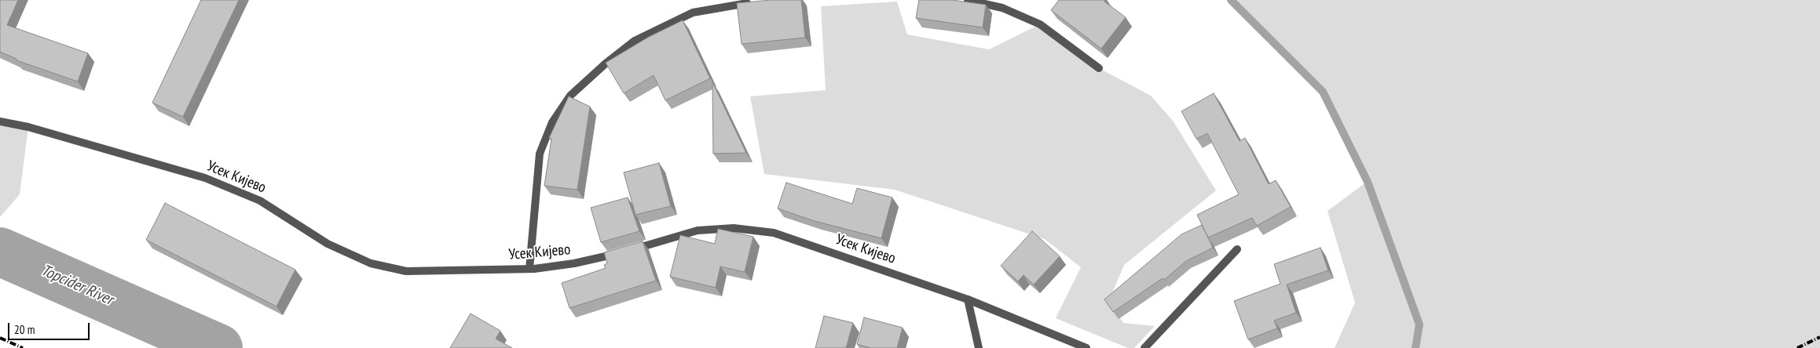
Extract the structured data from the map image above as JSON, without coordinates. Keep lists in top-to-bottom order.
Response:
{
  "streets": {
    "street": ["Усек Кијево"]
  },
  "water": ["Topcider River"],
  "scale_bar": "20 m"
}
